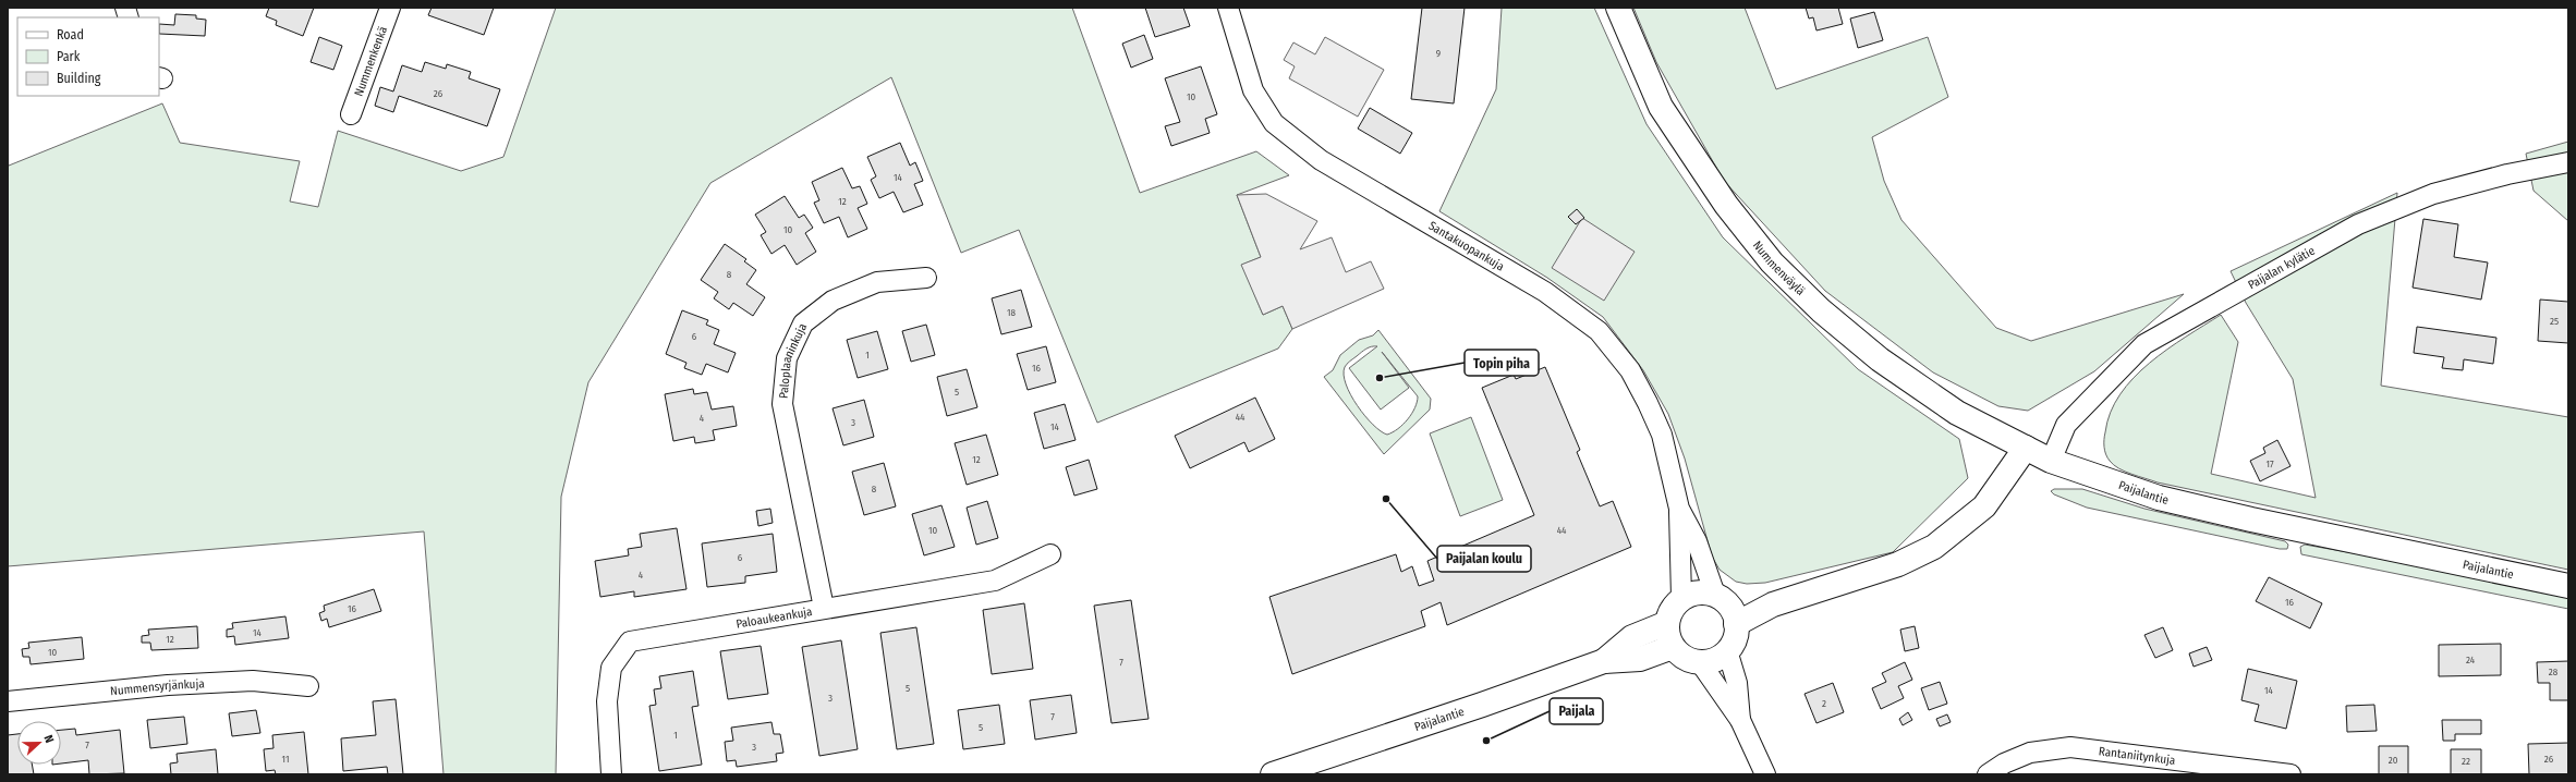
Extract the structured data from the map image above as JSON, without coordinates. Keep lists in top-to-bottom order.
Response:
{
  "streets": {
    "street": [
      "Nummenkenkä",
      "Santakuopankuja",
      "Nummenväylä",
      "Paijalan kylätie",
      "Paloplaaninkuja",
      "Paijalantie",
      "Paloaukeankuja",
      "Nummensyrjänkuja",
      "Rantaniitynkuja"
    ]
  },
  "crossings": [
    ["Santakuopankuja", "Paijalantie"],
    ["Nummenväylä", "Paijalantie"],
    ["Paijalan kylätie", "Paijalantie"],
    ["Paloplaaninkuja", "Paloaukeankuja"]
  ],
  "places": ["Topin piha", "Paijalan koulu", "Paijala"],
  "house_numbers": [
    "9",
    "26",
    "10",
    "14",
    "12",
    "10",
    "8",
    "18",
    "25",
    "6",
    "1",
    "16",
    "5",
    "44",
    "4",
    "3",
    "14",
    "12",
    "17",
    "8",
    "10",
    "44",
    "6",
    "4",
    "16",
    "16",
    "14",
    "12",
    "10",
    "24",
    "7",
    "28",
    "5",
    "14",
    "3",
    "2",
    "7",
    "5",
    "1",
    "7",
    "3",
    "11",
    "26",
    "20",
    "22"
  ],
  "legend": ["Road", "Park", "Building"],
  "north": "right"
}
